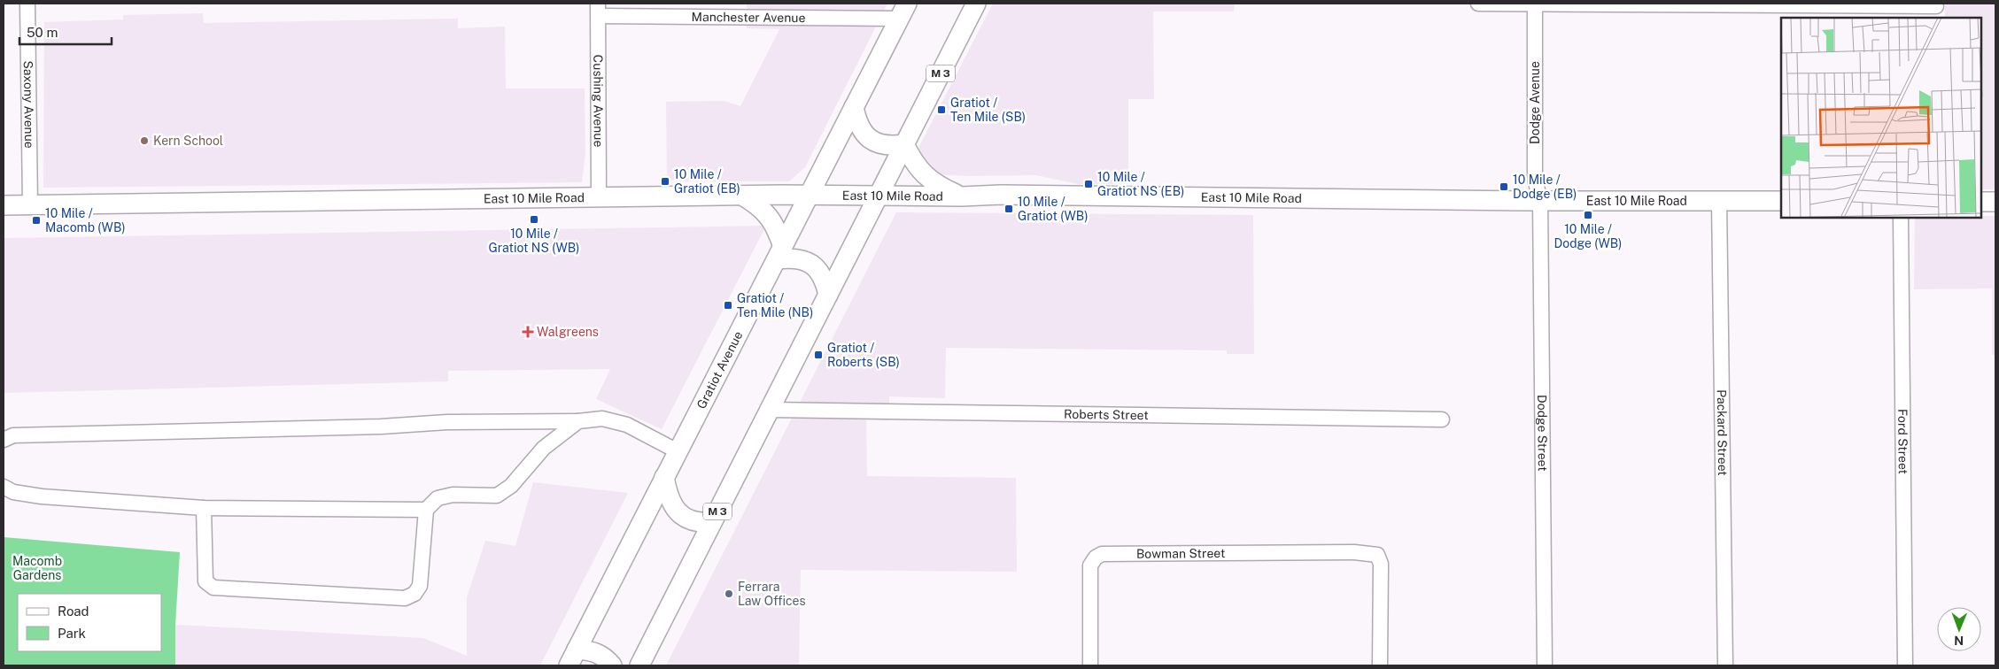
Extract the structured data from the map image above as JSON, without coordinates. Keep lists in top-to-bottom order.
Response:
{
  "streets": {
    "main road": ["M 3", "East 10 Mile Road", "Gratiot Avenue"],
    "street": [
      "Manchester Avenue",
      "Cushing Avenue",
      "Dodge Avenue",
      "Saxony Avenue",
      "Roberts Street",
      "Dodge Street",
      "Packard Street",
      "Ford Street",
      "Bowman Street"
    ]
  },
  "crossings": [
    ["Manchester Avenue", "Cushing Avenue"],
    ["Manchester Avenue", "Gratiot Avenue"],
    ["M 3", "East 10 Mile Road"],
    ["M 3", "Roberts Street"],
    ["Cushing Avenue", "East 10 Mile Road"],
    ["Dodge Avenue", "East 10 Mile Road"],
    ["Dodge Avenue", "Dodge Street"],
    ["Saxony Avenue", "East 10 Mile Road"],
    ["East 10 Mile Road", "Gratiot Avenue"],
    ["East 10 Mile Road", "Dodge Street"],
    ["East 10 Mile Road", "Packard Street"]
  ],
  "parks": ["Macomb Gardens"],
  "places": {
    "transit": [
      "Gratiot / Ten Mile (SB)",
      "10 Mile / Gratiot (EB)",
      "10 Mile / Gratiot NS (EB)",
      "10 Mile / Dodge (EB)",
      "10 Mile / Gratiot (WB)",
      "10 Mile / Dodge (WB)",
      "10 Mile / Gratiot NS (WB)",
      "10 Mile / Macomb (WB)",
      "Gratiot / Ten Mile (NB)",
      "Gratiot / Roberts (SB)"
    ],
    "other": ["Kern School", "Ferrara Law Offices"],
    "health": ["Walgreens"]
  },
  "legend": ["Road", "Park"],
  "scale_bar": "50 m",
  "north": "bottom"
}
